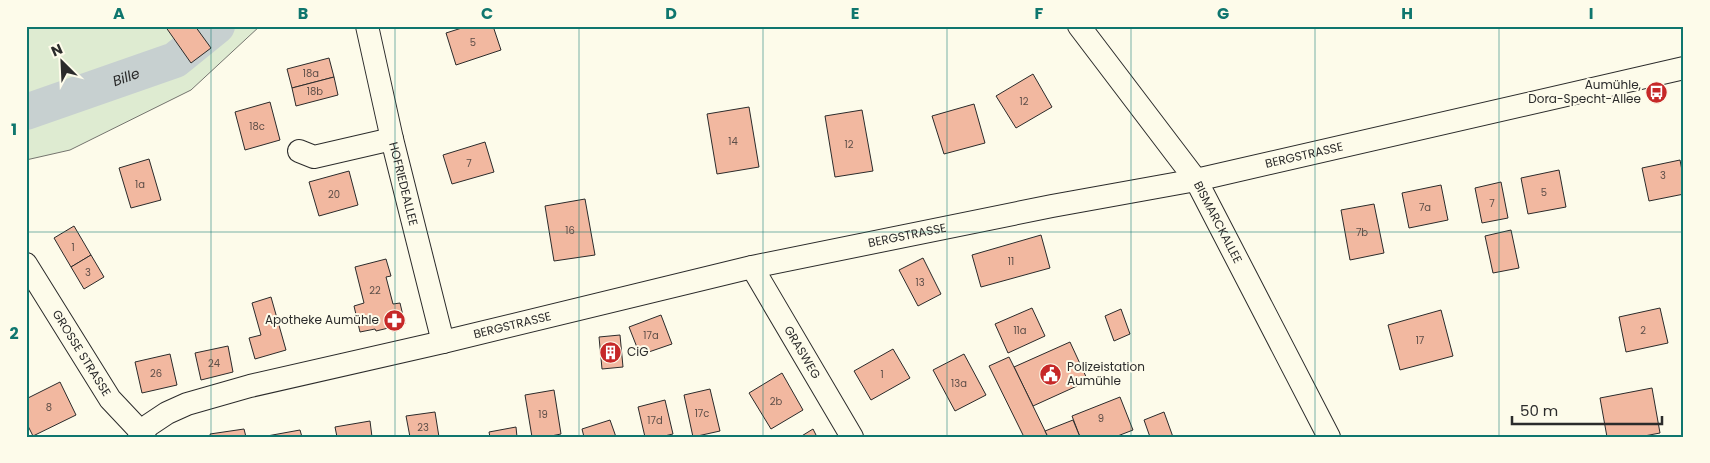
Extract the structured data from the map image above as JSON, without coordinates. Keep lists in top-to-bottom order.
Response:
{
  "streets": {
    "street": [
      "BERGSTRASSE",
      "HOFRIEDEALLEE",
      "BISMARCKALLEE",
      "GRASWEG",
      "GROSSE STRASSE"
    ]
  },
  "crossings": [
    ["BERGSTRASSE", "HOFRIEDEALLEE"],
    ["BERGSTRASSE", "BISMARCKALLEE"],
    ["BERGSTRASSE", "GRASWEG"],
    ["BERGSTRASSE", "GROSSE STRASSE"]
  ],
  "water": ["Bille"],
  "places": {
    "bus stop": ["Aumühle, Dora-Specht-Allee"],
    "pharmacy": ["Apotheke Aumühle"],
    "building": ["CiG"],
    "public building": ["Polizeistation Aumühle"]
  },
  "house_numbers": [
    "5",
    "18a",
    "18b",
    "12",
    "18c",
    "14",
    "12",
    "7",
    "3",
    "1a",
    "5",
    "20",
    "7",
    "7a",
    "16",
    "7b",
    "1",
    "11",
    "3",
    "13",
    "22",
    "11a",
    "2",
    "17a",
    "17",
    "24",
    "26",
    "1",
    "13a",
    "2b",
    "8",
    "17c",
    "19",
    "9",
    "17d",
    "23"
  ],
  "scale_bar": "50 m",
  "north": "top left",
  "grid": {
    "columns": [
      "A",
      "B",
      "C",
      "D",
      "E",
      "F",
      "G",
      "H",
      "I"
    ],
    "rows": ["1", "2"]
  }
}
